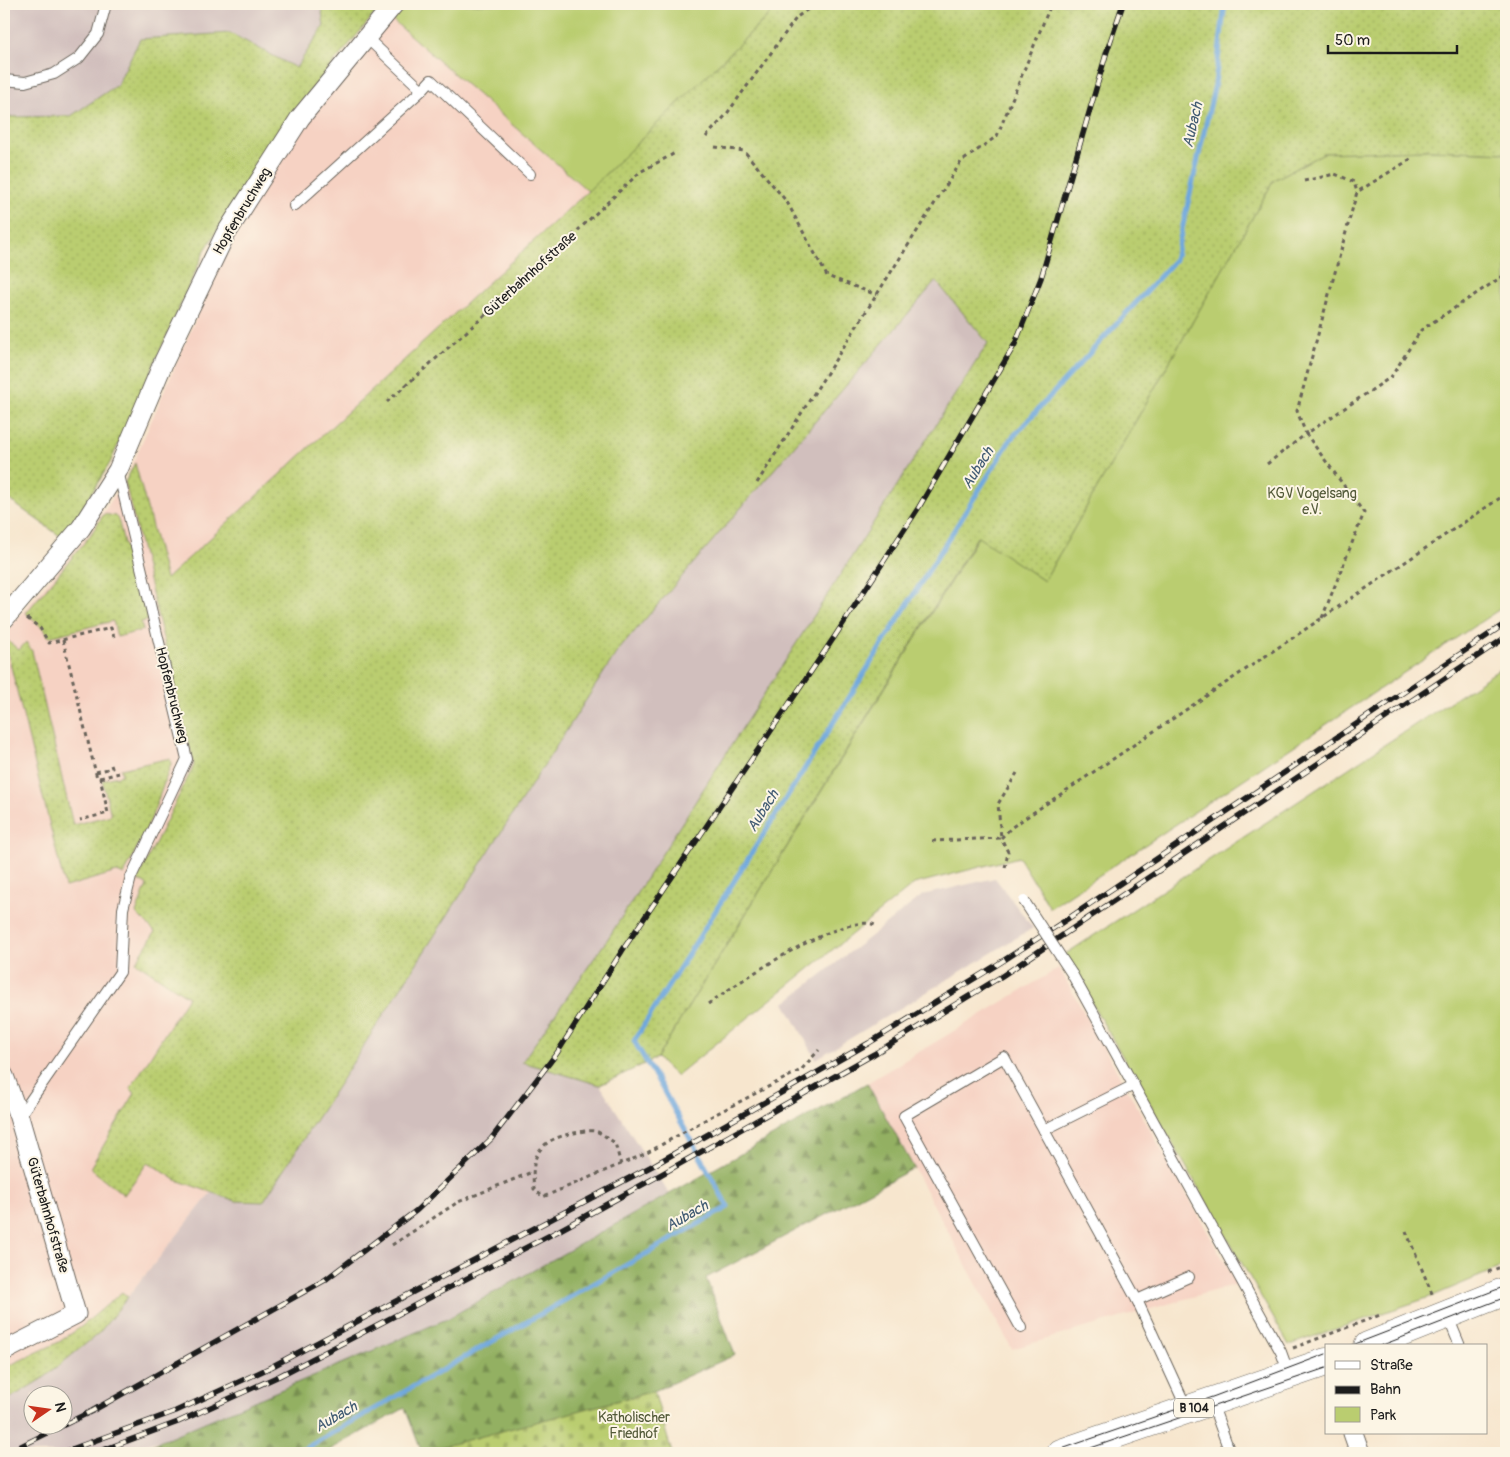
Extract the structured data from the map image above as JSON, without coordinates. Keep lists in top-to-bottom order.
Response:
{
  "streets": {
    "main road": ["B 104"],
    "street": ["Hopfenbruchweg", "Güterbahnhofstraße"]
  },
  "crossings": [
    ["Hopfenbruchweg", "Güterbahnhofstraße"]
  ],
  "water": ["Aubach"],
  "parks": ["KGV Vogelsang e.V.", "Katholischer Friedhof"],
  "legend": ["Straße", "Bahn", "Park"],
  "scale_bar": "50 m",
  "north": "right"
}
